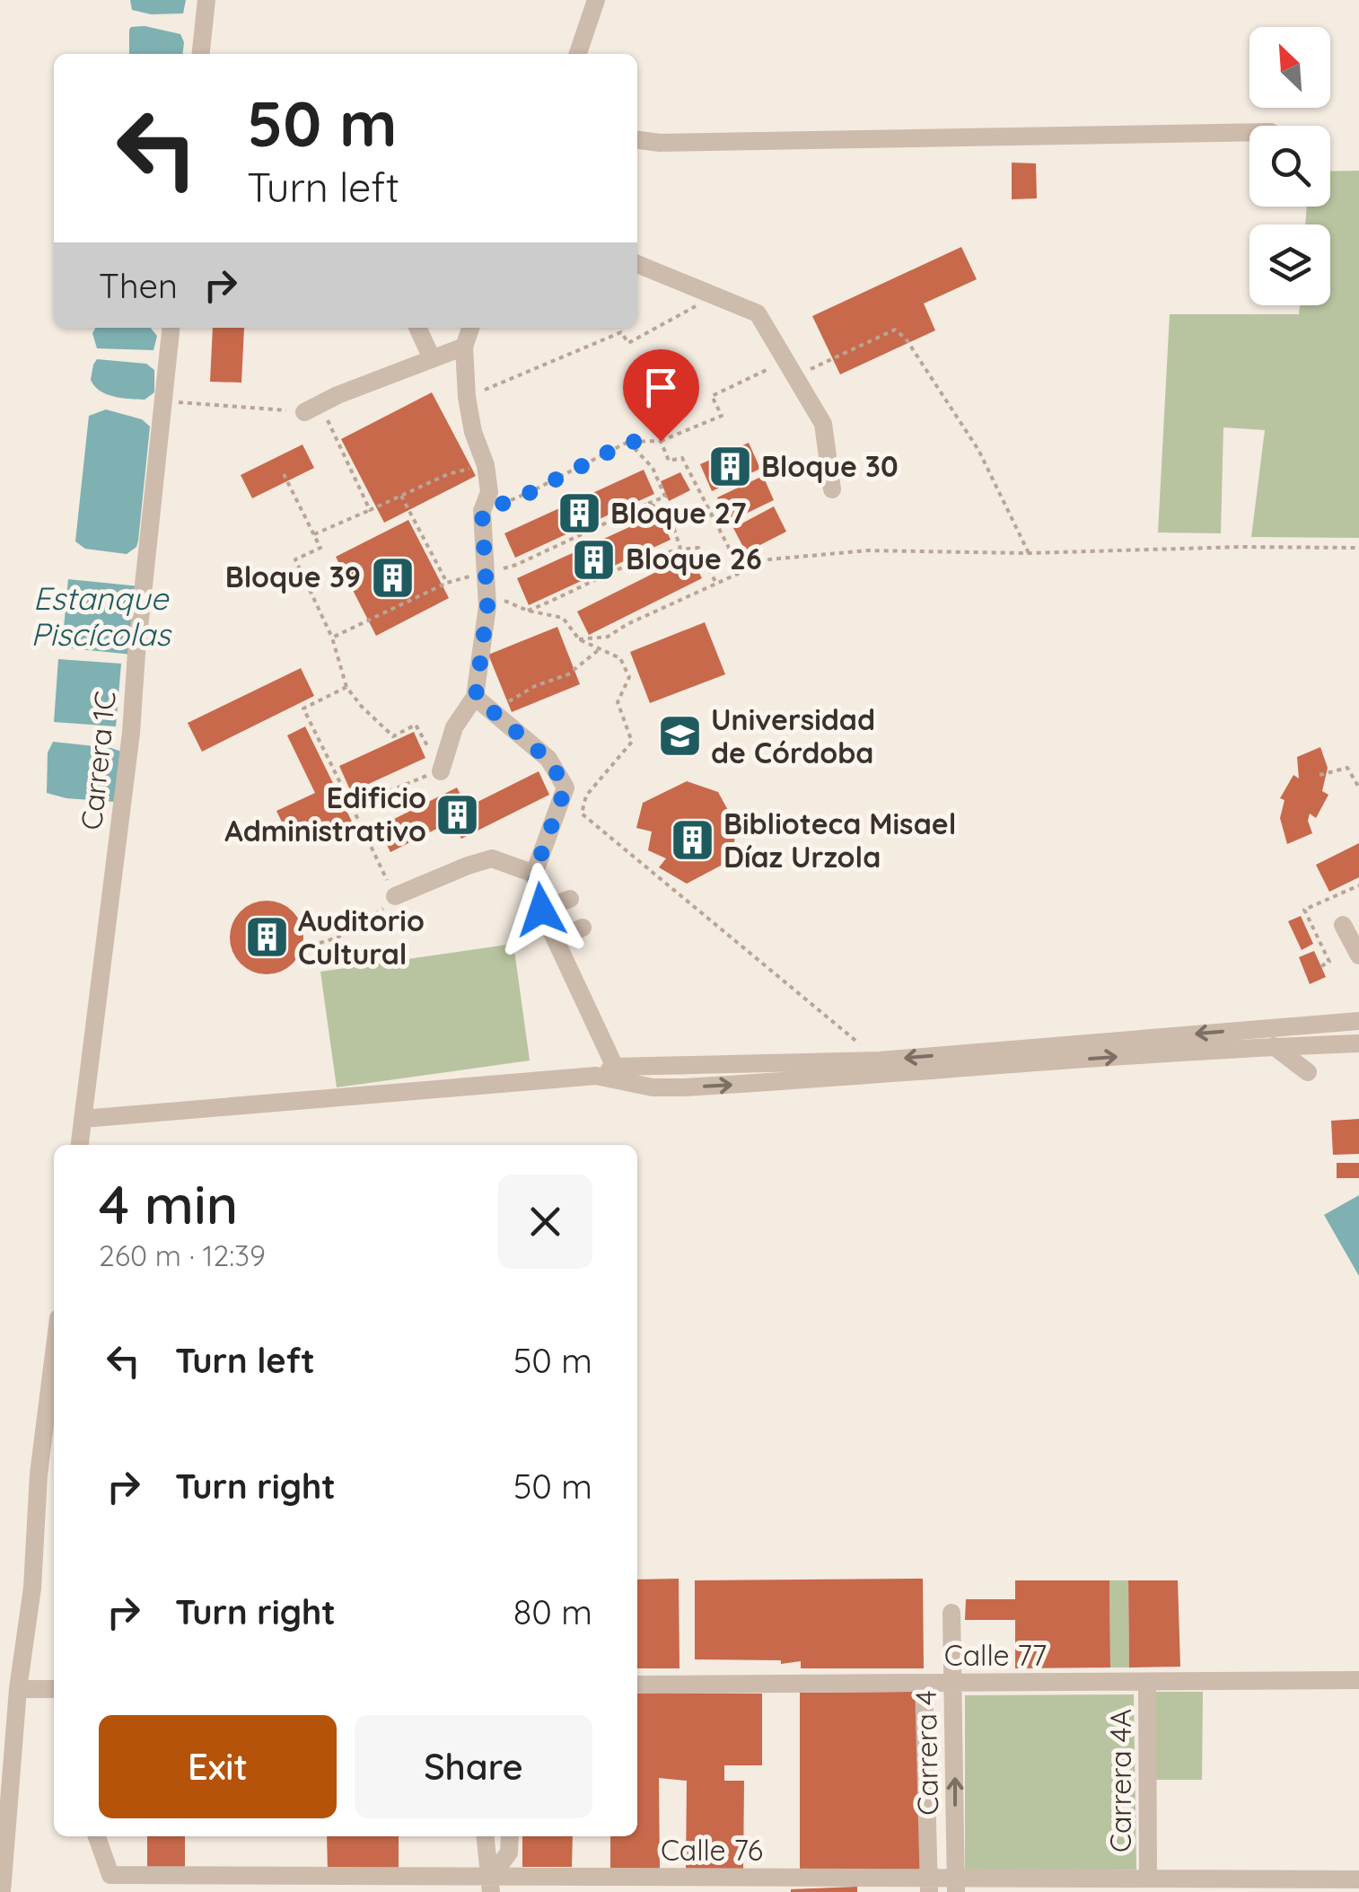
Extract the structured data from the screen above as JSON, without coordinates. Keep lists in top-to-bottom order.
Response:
{
  "streets": {
    "street": [
      "Carrera 1C",
      "Calle 77",
      "Carrera 4",
      "Carrera 4A",
      "Calle 76"
    ]
  },
  "crossings": [
    ["Calle 77", "Carrera 4"],
    ["Calle 77", "Carrera 4A"],
    ["Carrera 4", "Calle 76"],
    ["Carrera 4A", "Calle 76"]
  ],
  "water": ["Estanque Piscícolas"],
  "places": {
    "building": [
      "Bloque 30",
      "Bloque 27",
      "Bloque 26",
      "Bloque 39",
      "Edificio Administrativo",
      "Biblioteca Misael Díaz Urzola",
      "Auditorio Cultural"
    ],
    "school or university": ["Universidad de Córdoba"]
  },
  "north": "top left",
  "page": {
    "turn": ["50 m", "Turn left"],
    "then": "Then",
    "heading": ["4 min", "260 m · 12:39"],
    "list": [
      {
        "name": "Turn left",
        "value": "50 m"
      },
      {
        "name": "Turn right",
        "value": "50 m"
      },
      {
        "name": "Turn right",
        "value": "80 m"
      }
    ],
    "buttons": ["Exit", "Share"]
  }
}
